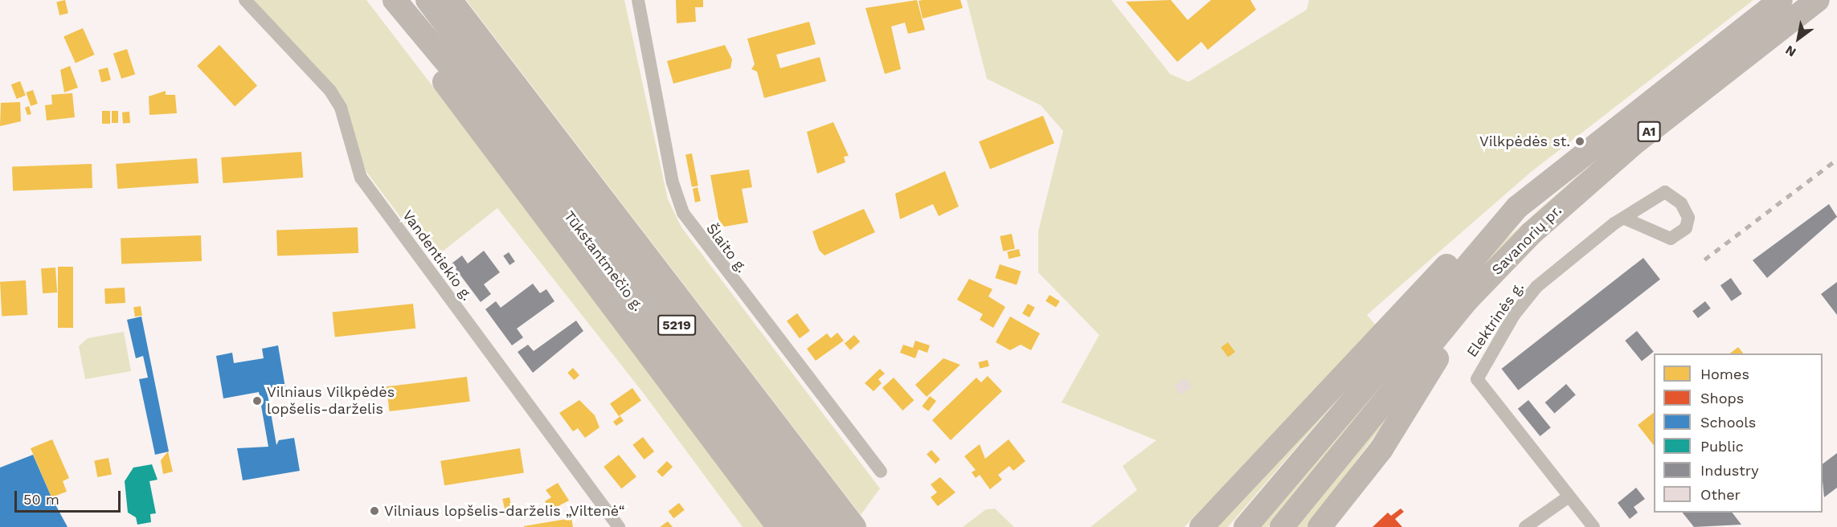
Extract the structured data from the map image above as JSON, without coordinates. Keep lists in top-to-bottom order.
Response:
{
  "streets": {
    "highway": [
      "A1",
      "Savanorių pr.",
      "Tūkstantmečio g.",
      "5219"
    ],
    "street": ["Šlaito g.", "Vandentiekio g.", "Elektrinės g."]
  },
  "places": ["Vilkpėdės st.", "Vilniaus Vilkpėdės lopšelis-darželis", "Vilniaus lopšelis-darželis „Viltenė“"],
  "legend": [
    "Homes",
    "Shops",
    "Schools",
    "Public",
    "Industry",
    "Other"
  ],
  "scale_bar": "50 m",
  "north": "bottom left"
}
